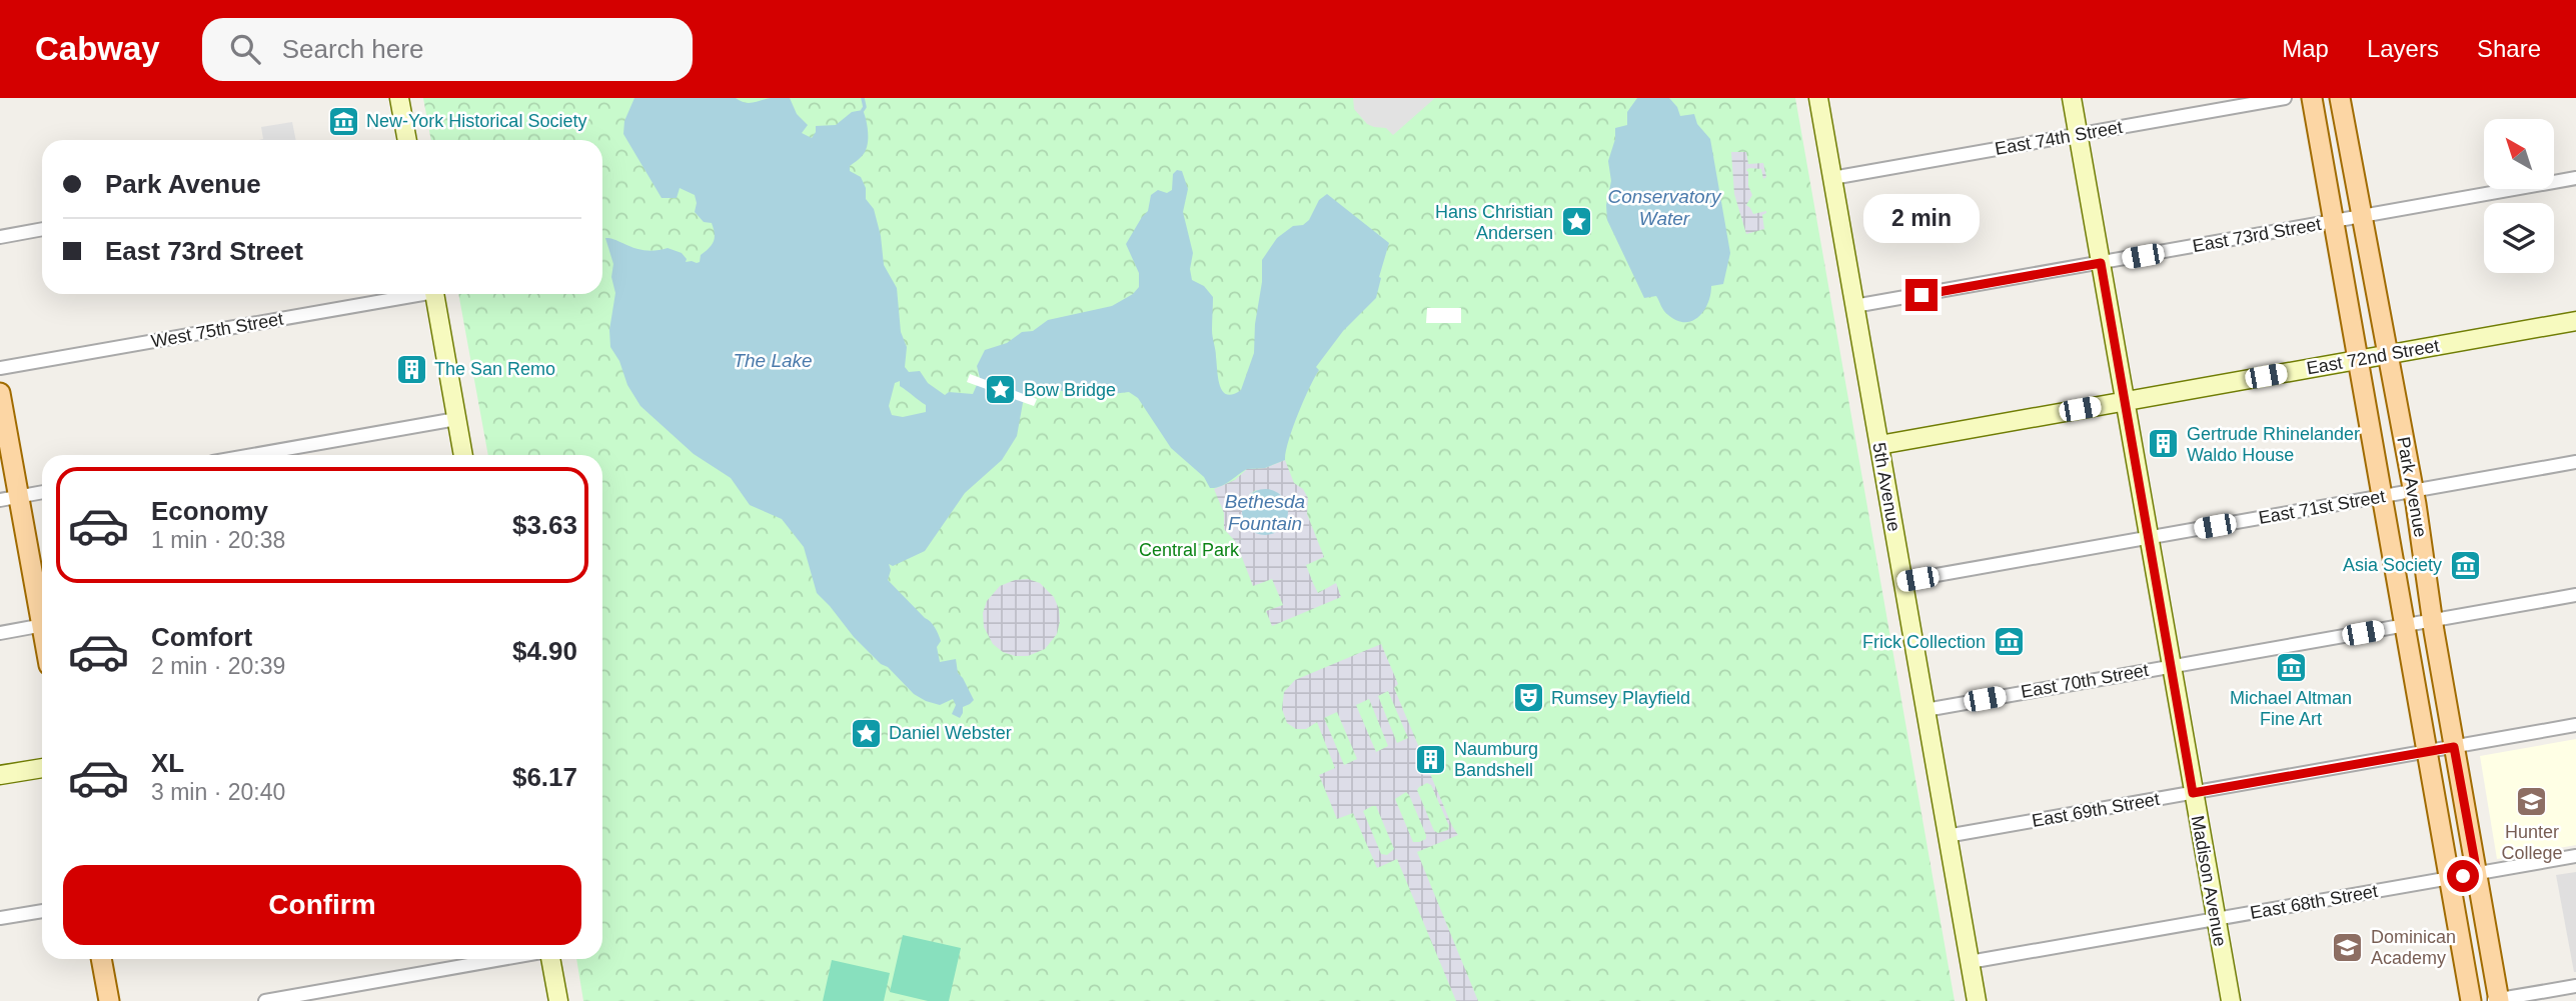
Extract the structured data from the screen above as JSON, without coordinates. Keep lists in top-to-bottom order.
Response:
{
  "streets": {
    "main road": [
      "East 72nd Street",
      "5th Avenue",
      "Park Avenue",
      "Madison Avenue"
    ],
    "street": [
      "East 74th Street",
      "East 73rd Street",
      "West 75th Street",
      "East 71st Street",
      "East 70th Street",
      "East 69th Street",
      "East 68th Street"
    ]
  },
  "crossings": [
    ["East 74th Street", "5th Avenue"],
    ["East 74th Street", "Madison Avenue"],
    ["East 73rd Street", "5th Avenue"],
    ["East 73rd Street", "Park Avenue"],
    ["East 73rd Street", "Madison Avenue"],
    ["East 72nd Street", "5th Avenue"],
    ["East 72nd Street", "Park Avenue"],
    ["East 72nd Street", "Madison Avenue"],
    ["5th Avenue", "East 71st Street"],
    ["5th Avenue", "East 70th Street"],
    ["5th Avenue", "East 69th Street"],
    ["5th Avenue", "East 68th Street"],
    ["Park Avenue", "East 71st Street"],
    ["Park Avenue", "East 70th Street"],
    ["Park Avenue", "East 69th Street"],
    ["Park Avenue", "East 68th Street"],
    ["East 71st Street", "Madison Avenue"],
    ["East 70th Street", "Madison Avenue"],
    ["East 69th Street", "Madison Avenue"],
    ["Madison Avenue", "East 68th Street"]
  ],
  "water": ["Conservatory Water", "The Lake", "Bethesda Fountain"],
  "parks": ["Central Park"],
  "places": {
    "museum": [
      "New-York Historical Society",
      "Asia Society",
      "Frick Collection",
      "Michael Altman Fine Art"
    ],
    "place": ["Hans Christian Andersen", "Bow Bridge", "Daniel Webster"],
    "building": ["The San Remo", "Gertrude Rhinelander Waldo House", "Naumburg Bandshell"],
    "theatre": ["Rumsey Playfield"],
    "school or university": ["Hunter College", "Dominican Academy"]
  },
  "north": "top left",
  "page": {
    "header": "Cabway",
    "search": "Search here",
    "nav": ["Map", "Layers", "Share"],
    "banner": ["Park Avenue", "East 73rd Street"],
    "bubble": "2 min",
    "list": [
      {
        "name": "Economy",
        "note": "1 min · 20:38",
        "value": "$3.63"
      },
      {
        "name": "Comfort",
        "note": "2 min · 20:39",
        "value": "$4.90"
      },
      {
        "name": "XL",
        "note": "3 min · 20:40",
        "value": "$6.17"
      }
    ],
    "buttons": "Confirm"
  }
}
